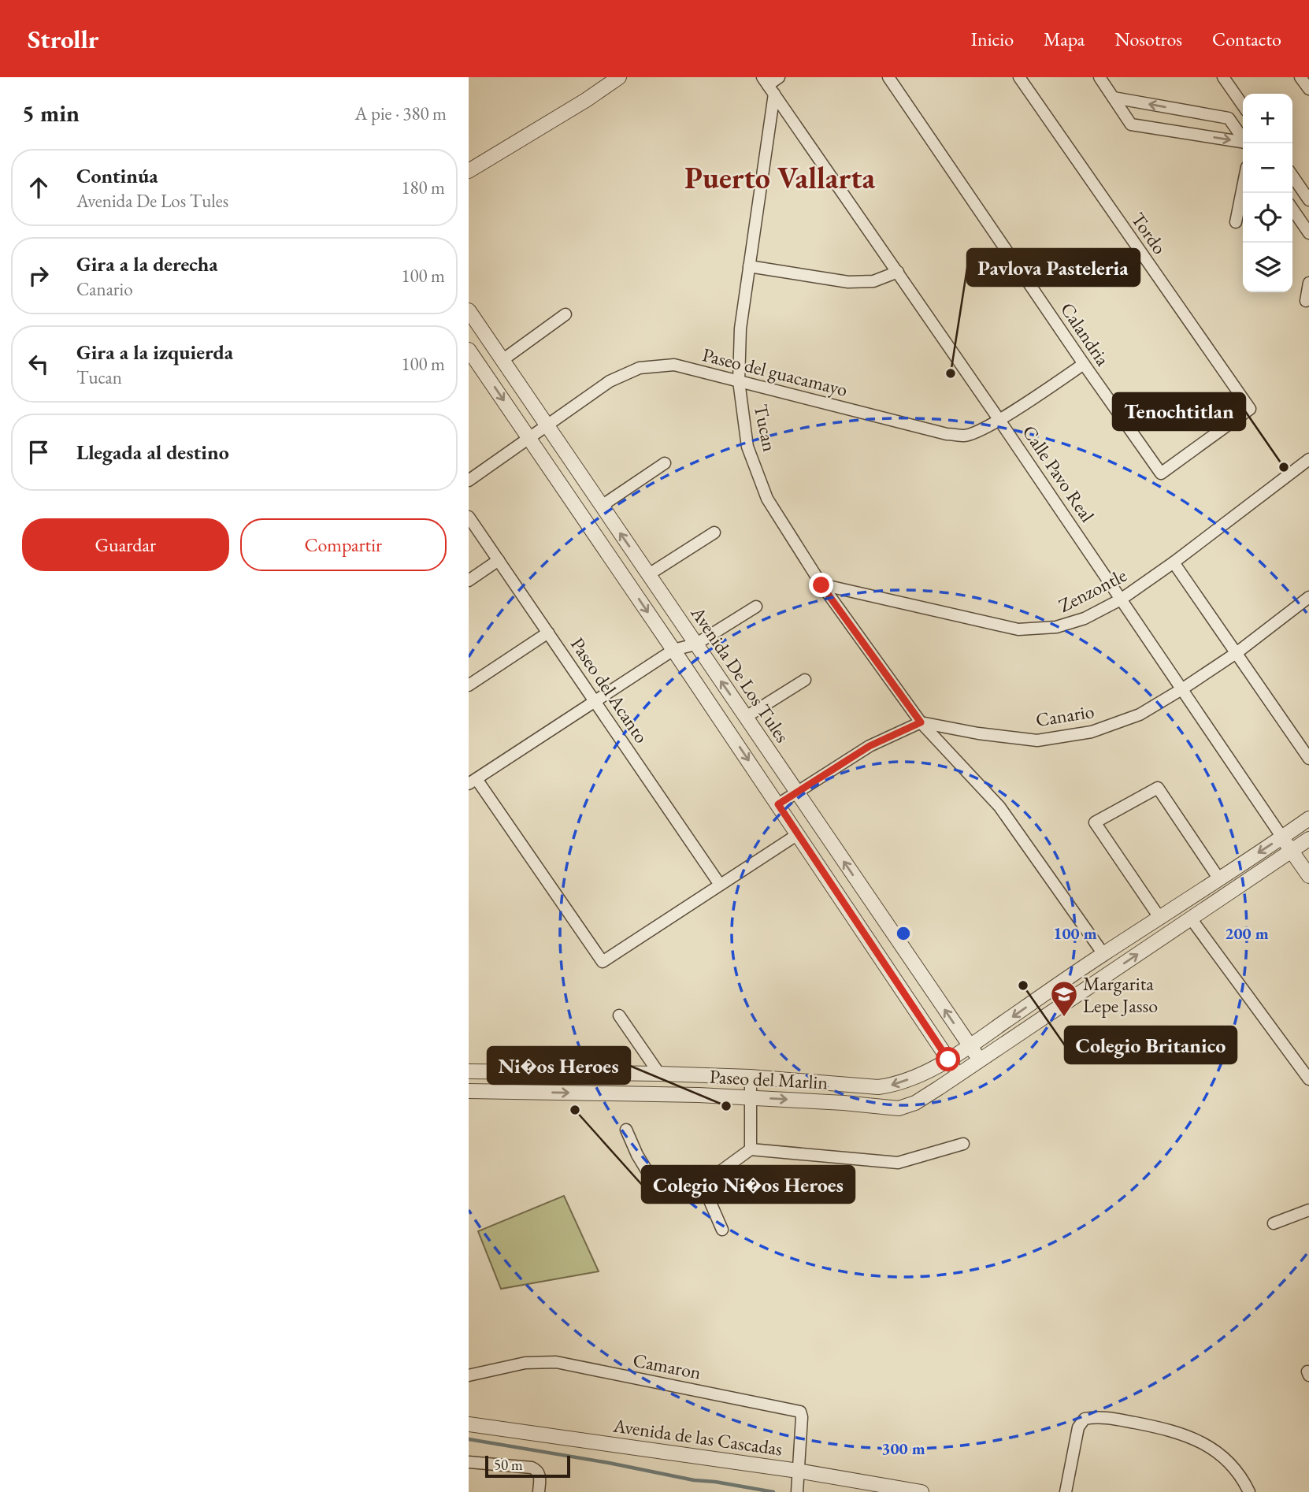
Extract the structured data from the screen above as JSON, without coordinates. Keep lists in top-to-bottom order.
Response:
{
  "streets": {
    "street": [
      "Tordo",
      "Calandria",
      "Paseo del guacamayo",
      "Tucan",
      "Calle Pavo Real",
      "Zenzontle",
      "Avenida De Los Tules",
      "Paseo del Acanto",
      "Canario",
      "Paseo del Marlin",
      "Camaron",
      "Avenida de las Cascadas"
    ]
  },
  "crossings": [
    ["Tordo", "Calandria"],
    ["Calandria", "Paseo del guacamayo"],
    ["Paseo del guacamayo", "Tucan"],
    ["Paseo del guacamayo", "Calle Pavo Real"],
    ["Paseo del guacamayo", "Avenida De Los Tules"],
    ["Tucan", "Calle Pavo Real"],
    ["Tucan", "Zenzontle"],
    ["Tucan", "Canario"],
    ["Tucan", "Paseo del Marlin"],
    ["Calle Pavo Real", "Zenzontle"],
    ["Calle Pavo Real", "Canario"],
    ["Calle Pavo Real", "Paseo del Marlin"],
    ["Avenida De Los Tules", "Paseo del Marlin"],
    ["Camaron", "Avenida de las Cascadas"]
  ],
  "districts": ["Puerto Vallarta"],
  "places": {
    "other": [
      "Pavlova Pasteleria",
      "Tenochtitlan",
      "Colegio Britanico",
      "Ni�os Heroes",
      "Colegio Ni�os Heroes"
    ],
    "school or university": ["Margarita Lepe Jasso"]
  },
  "scale_bar": "50 m",
  "page": {
    "header": "Strollr",
    "nav": [
      "Inicio",
      "Mapa",
      "Nosotros",
      "Contacto"
    ],
    "heading": ["5 min", "A pie · 380 m"],
    "map_buttons": ["+", "−"],
    "list": [
      ["Continúa", "Avenida De Los Tules", "180 m"],
      ["Gira a la derecha", "Canario", "100 m"],
      ["Gira a la izquierda", "Tucan", "100 m"],
      "Llegada al destino"
    ],
    "buttons": ["Guardar", "Compartir"],
    "scale": "50 m"
  },
  "rings": ["100 m", "200 m", "300 m"]
}
